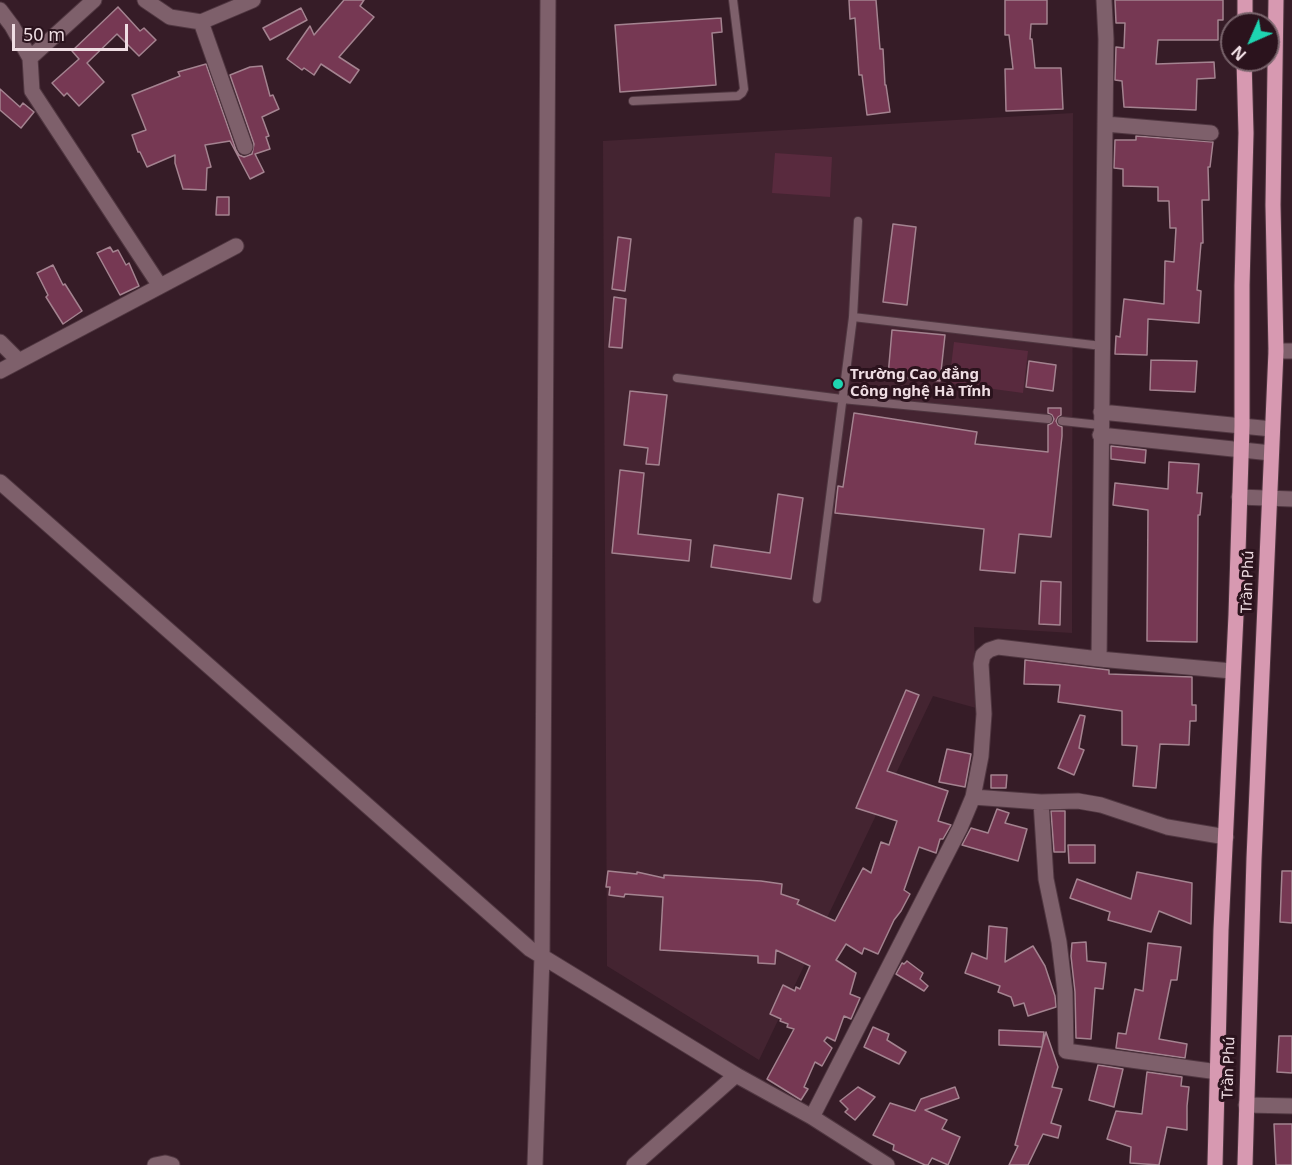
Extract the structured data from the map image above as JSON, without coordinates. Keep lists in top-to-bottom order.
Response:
{
  "streets": {
    "main road": ["Trần Phú"]
  },
  "places": ["Trường Cao đẳng Công nghệ Hà Tĩnh"],
  "scale_bar": "50 m",
  "north": "bottom left"
}
